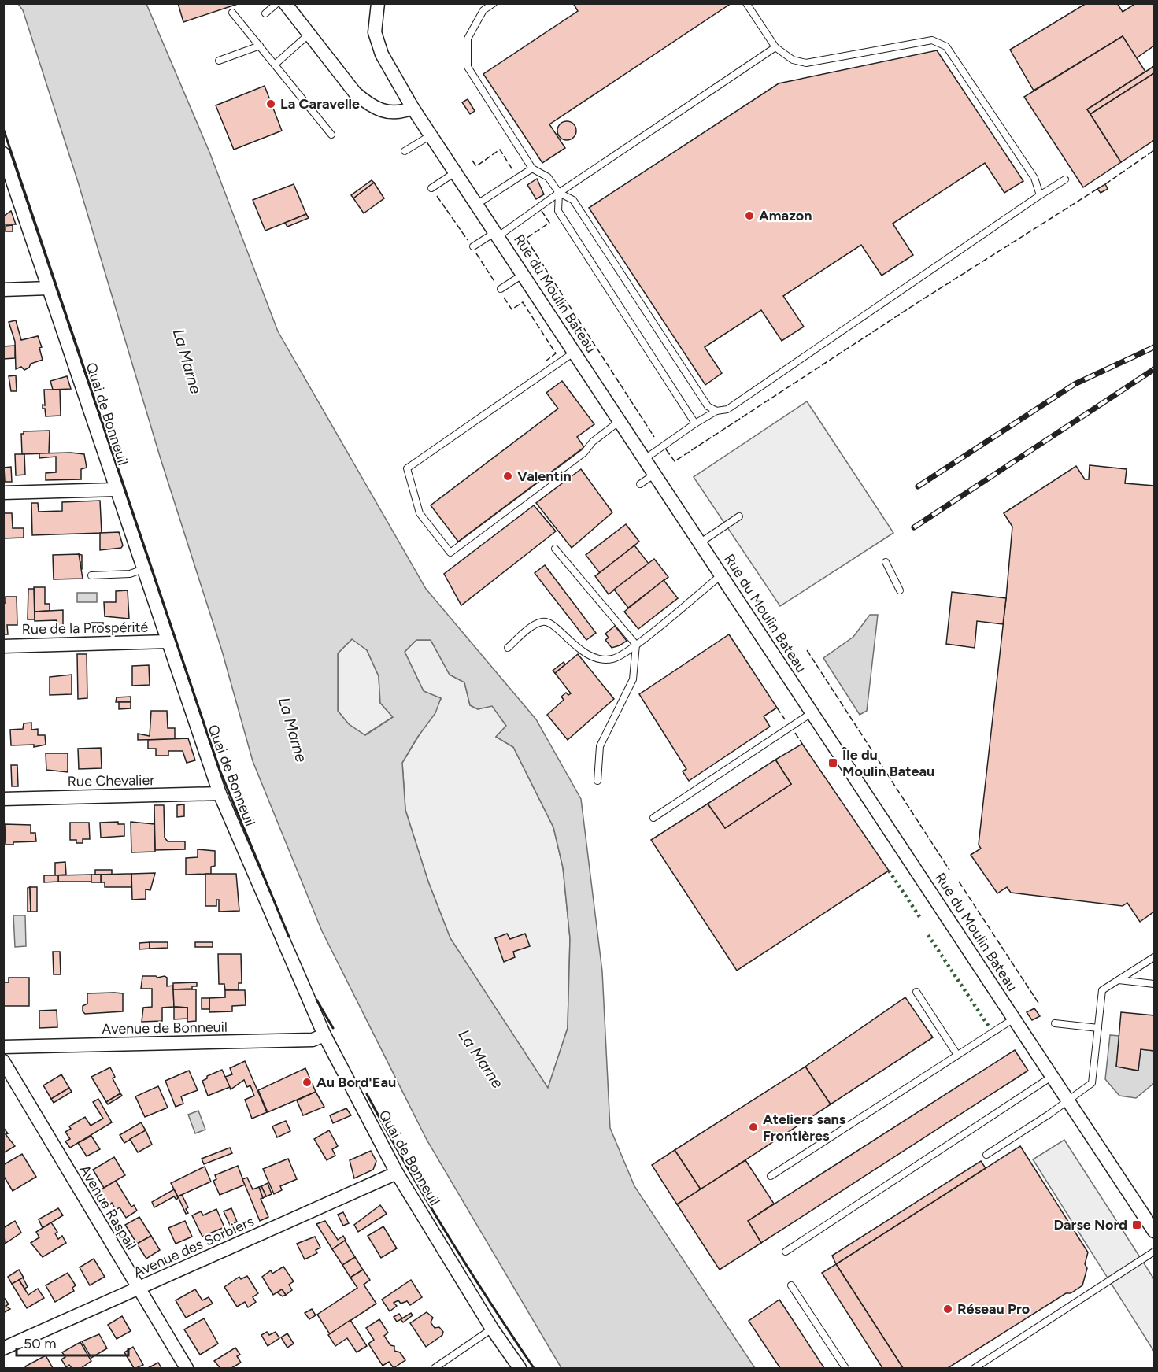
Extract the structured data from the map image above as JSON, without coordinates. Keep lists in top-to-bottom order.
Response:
{
  "streets": {
    "street": [
      "Rue du Moulin Bateau",
      "Quai de Bonneuil",
      "Rue de la Prospérité",
      "Rue Chevalier",
      "Avenue de Bonneuil",
      "Avenue Raspail",
      "Avenue des Sorbiers"
    ]
  },
  "crossings": [
    ["Quai de Bonneuil", "Rue de la Prospérité"],
    ["Quai de Bonneuil", "Rue Chevalier"],
    ["Quai de Bonneuil", "Avenue de Bonneuil"],
    ["Quai de Bonneuil", "Avenue des Sorbiers"],
    ["Avenue Raspail", "Avenue des Sorbiers"]
  ],
  "water": ["La Marne"],
  "places": {
    "other": [
      "La Caravelle",
      "Amazon",
      "Valentin",
      "Au Bord'Eau",
      "Ateliers sans Frontières",
      "Réseau Pro"
    ],
    "transit": ["Île du Moulin Bateau", "Darse Nord"]
  },
  "scale_bar": "50 m"
}
